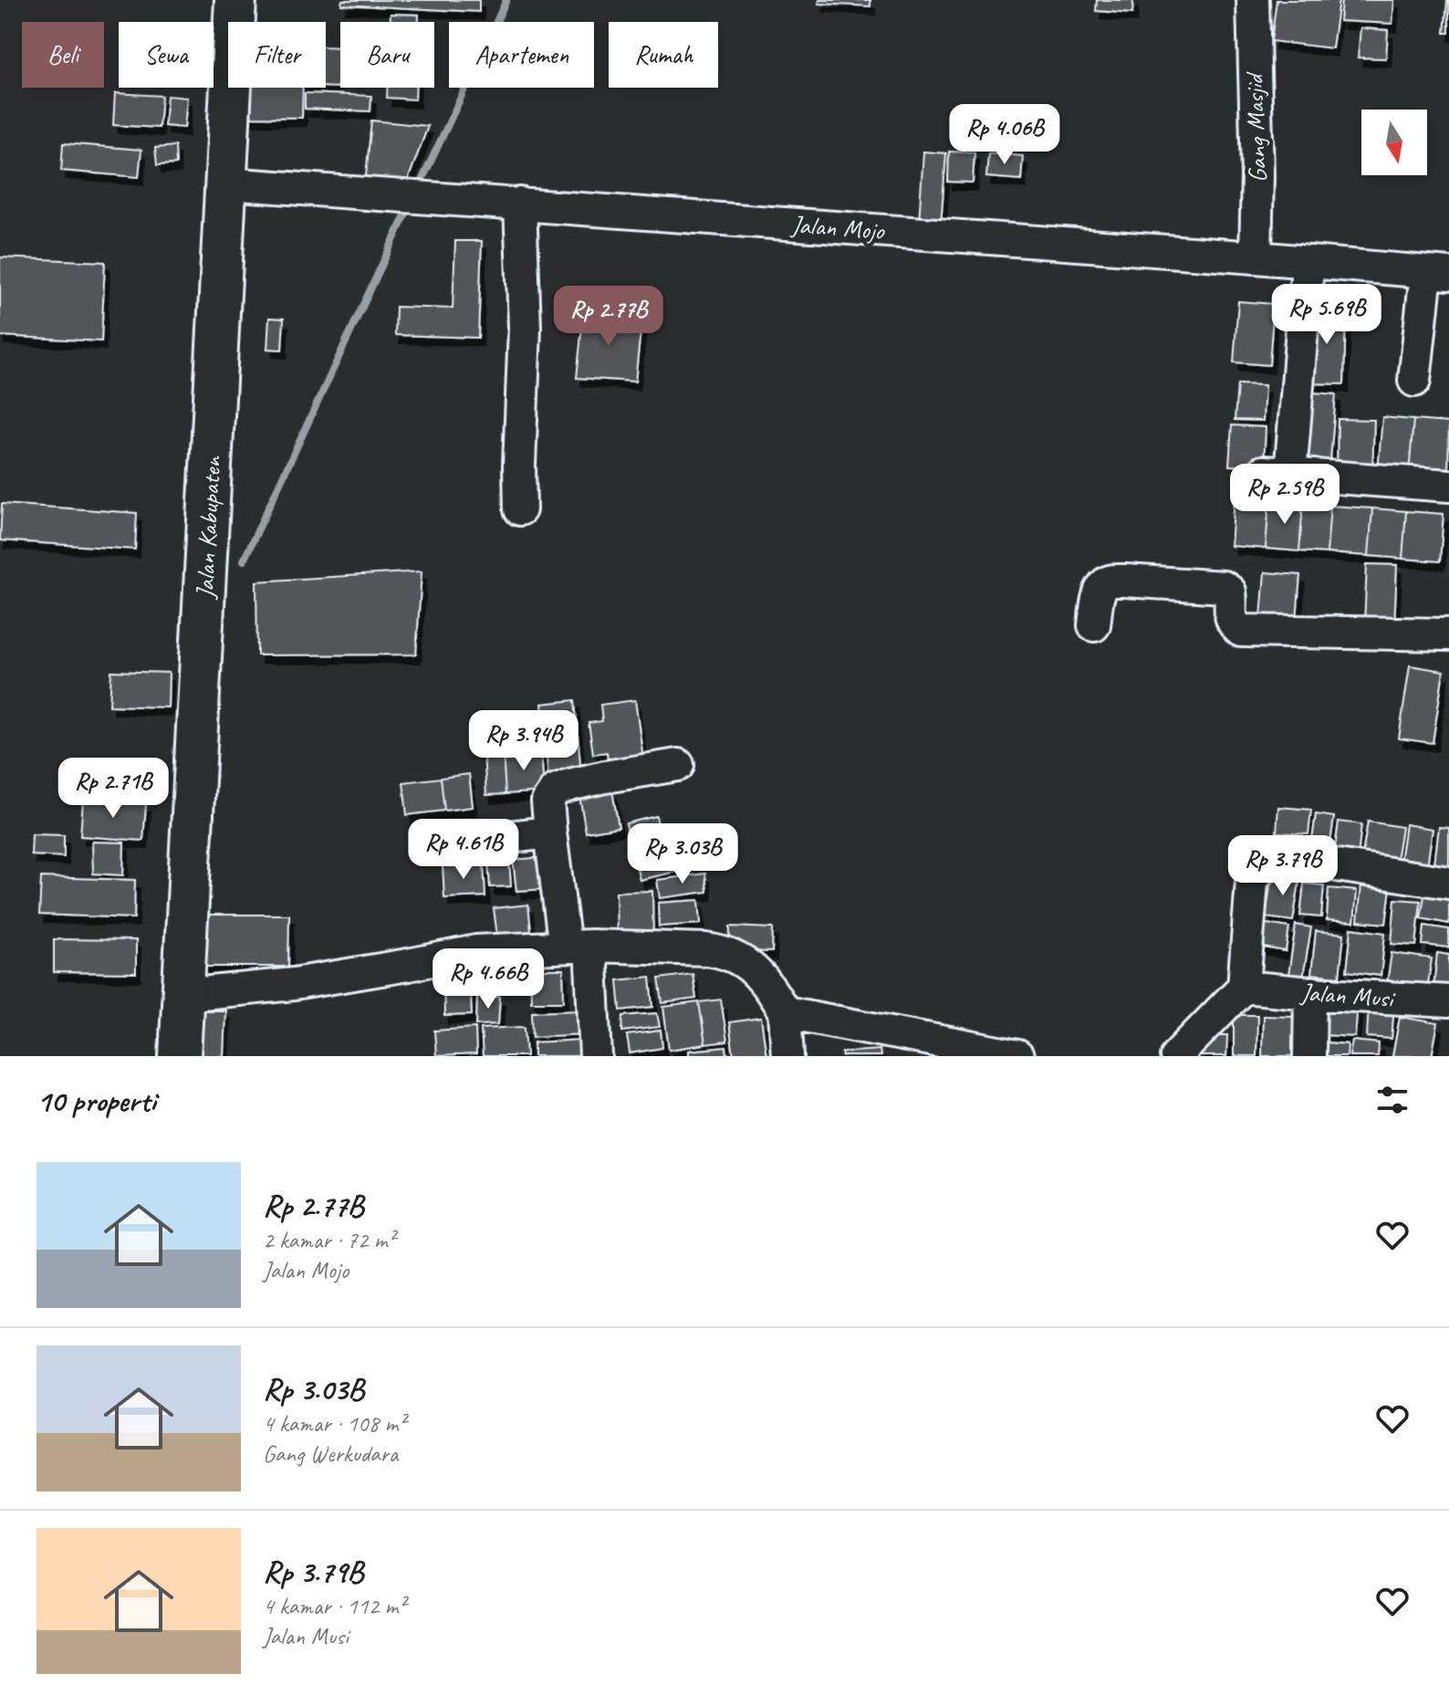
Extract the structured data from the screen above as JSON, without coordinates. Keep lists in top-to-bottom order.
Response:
{
  "streets": {
    "main road": ["Jalan Kabupaten"],
    "street": ["Gang Masjid", "Jalan Mojo", "Jalan Musi"]
  },
  "crossings": [
    ["Gang Masjid", "Jalan Mojo"],
    ["Jalan Mojo", "Jalan Kabupaten"]
  ],
  "north": "bottom",
  "page": {
    "chip": [
      "Beli",
      "Sewa",
      "Filter",
      "Baru",
      "Apartemen",
      "Rumah"
    ],
    "price": [
      "Rp 4.06B",
      "Rp 5.69B",
      "Rp 2.77B",
      "Rp 2.59B",
      "Rp 3.94B",
      "Rp 2.71B",
      "Rp 4.61B",
      "Rp 3.03B",
      "Rp 3.79B",
      "Rp 4.66B"
    ],
    "heading": "10 properti",
    "list": [
      {
        "name": "Rp 2.77B",
        "note": "2 kamar · 72 m² · Jalan Mojo"
      },
      {
        "name": "Rp 3.03B",
        "note": "4 kamar · 108 m² · Gang Werkudara"
      },
      {
        "name": "Rp 3.79B",
        "note": "4 kamar · 112 m² · Jalan Musi"
      }
    ]
  }
}
